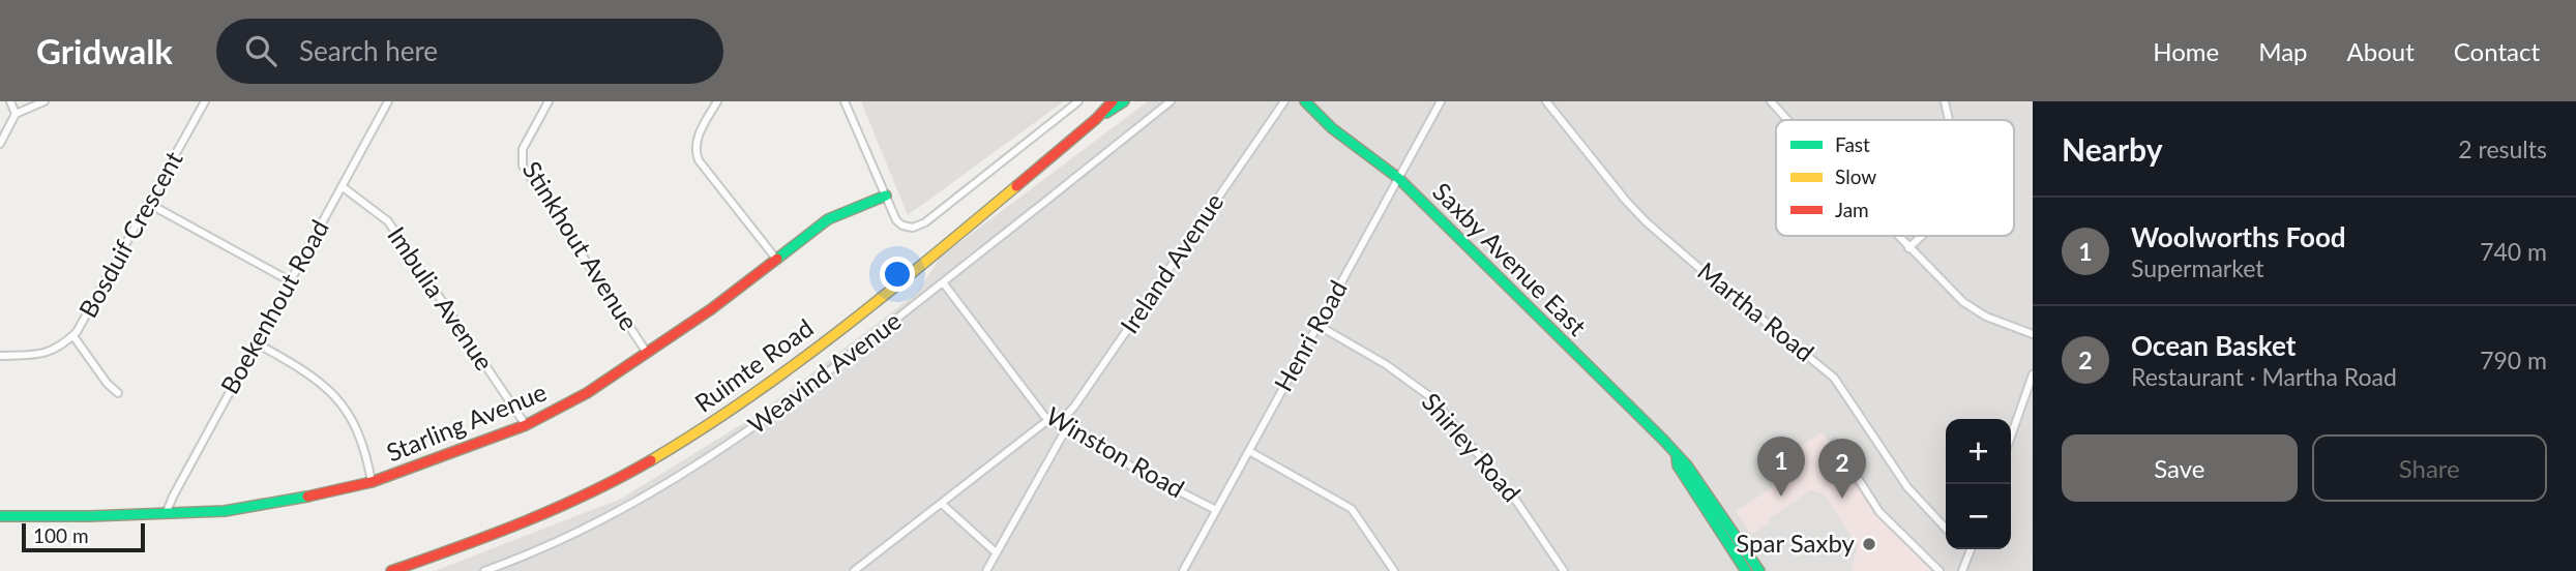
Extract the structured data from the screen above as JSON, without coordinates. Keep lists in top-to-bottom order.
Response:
{
  "streets": {
    "street": [
      "Bosduif Crescent",
      "Stinkhout Avenue",
      "Saxby Avenue East",
      "Ireland Avenue",
      "Imbulia Avenue",
      "Boekenhout Road",
      "Martha Road",
      "Henri Road",
      "Ruimte Road",
      "Weavind Avenue",
      "Starling Avenue",
      "Shirley Road",
      "Winston Road"
    ]
  },
  "crossings": [
    ["Stinkhout Avenue", "Starling Avenue"],
    ["Saxby Avenue East", "Henri Road"],
    ["Ireland Avenue", "Winston Road"],
    ["Imbulia Avenue", "Boekenhout Road"],
    ["Imbulia Avenue", "Starling Avenue"],
    ["Boekenhout Road", "Starling Avenue"],
    ["Henri Road", "Shirley Road"],
    ["Henri Road", "Winston Road"],
    ["Weavind Avenue", "Winston Road"]
  ],
  "places": ["Spar Saxby"],
  "legend": ["Fast", "Slow", "Jam"],
  "scale_bar": "100 m",
  "page": {
    "header": "Gridwalk",
    "search": "Search here",
    "nav": [
      "Home",
      "Map",
      "About",
      "Contact"
    ],
    "heading": ["Nearby", "2 results"],
    "list": [
      {
        "mark": "1",
        "name": "Woolworths Food",
        "note": "Supermarket",
        "value": "740 m"
      },
      {
        "mark": "2",
        "name": "Ocean Basket",
        "note": "Restaurant · Martha Road",
        "value": "790 m"
      }
    ],
    "buttons": ["Save", "Share"],
    "map_buttons": ["+", "−"],
    "pins": ["1", "2"],
    "scale": "100 m"
  }
}
